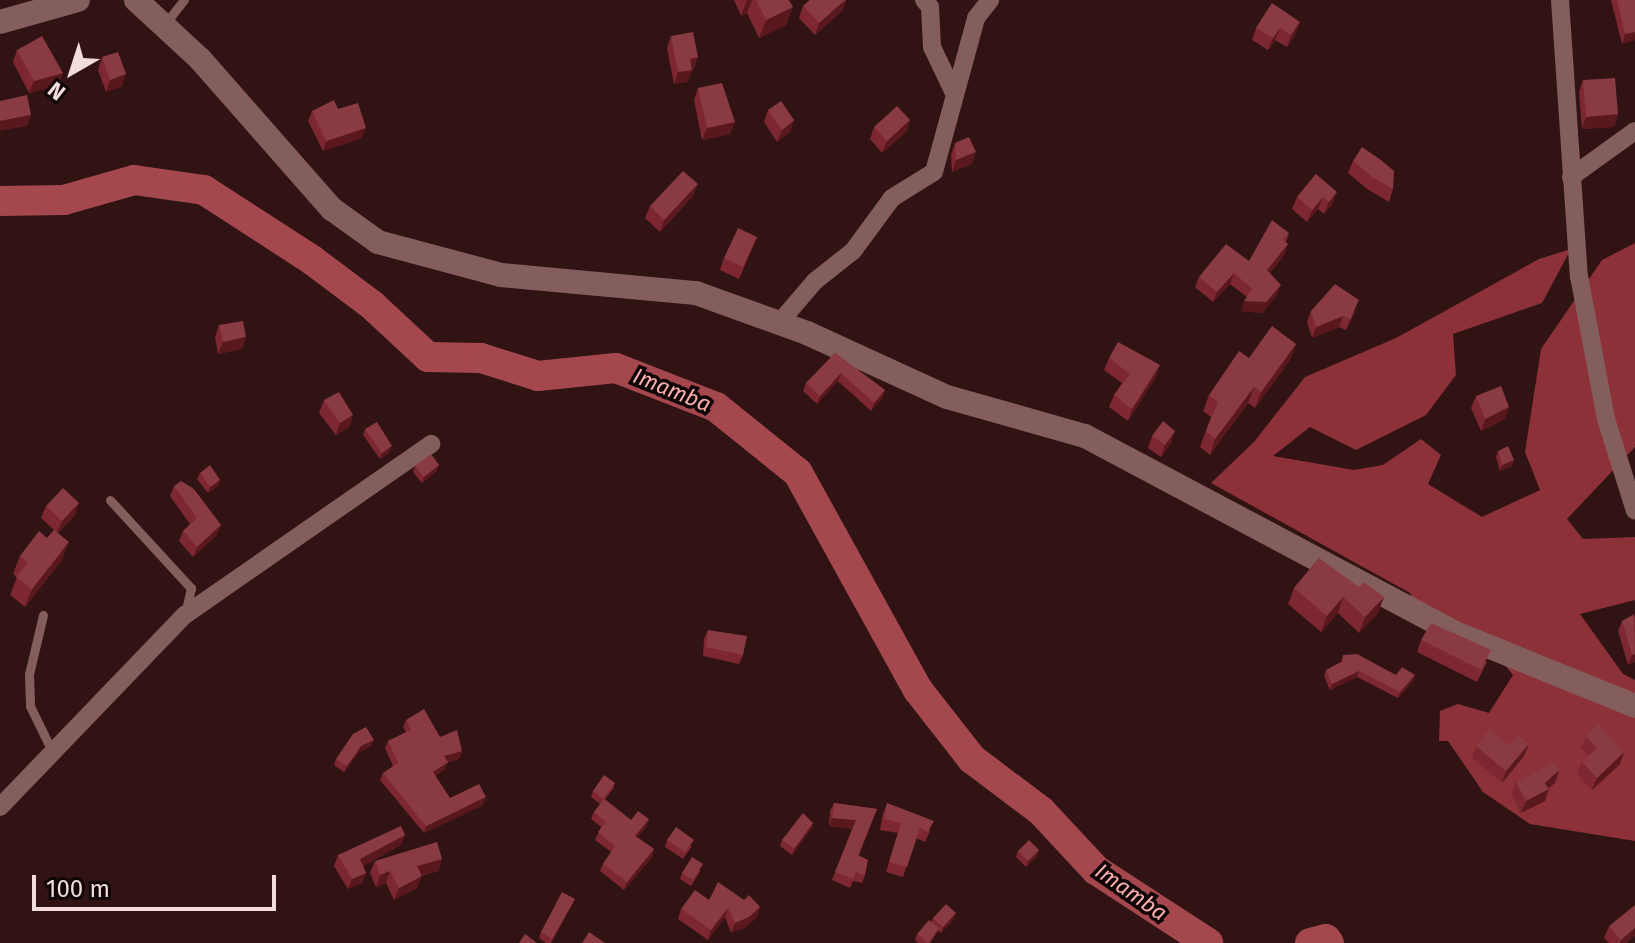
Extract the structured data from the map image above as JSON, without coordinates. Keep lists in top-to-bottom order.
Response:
{
  "water": ["Imamba"],
  "scale_bar": "100 m",
  "north": "bottom left"
}
